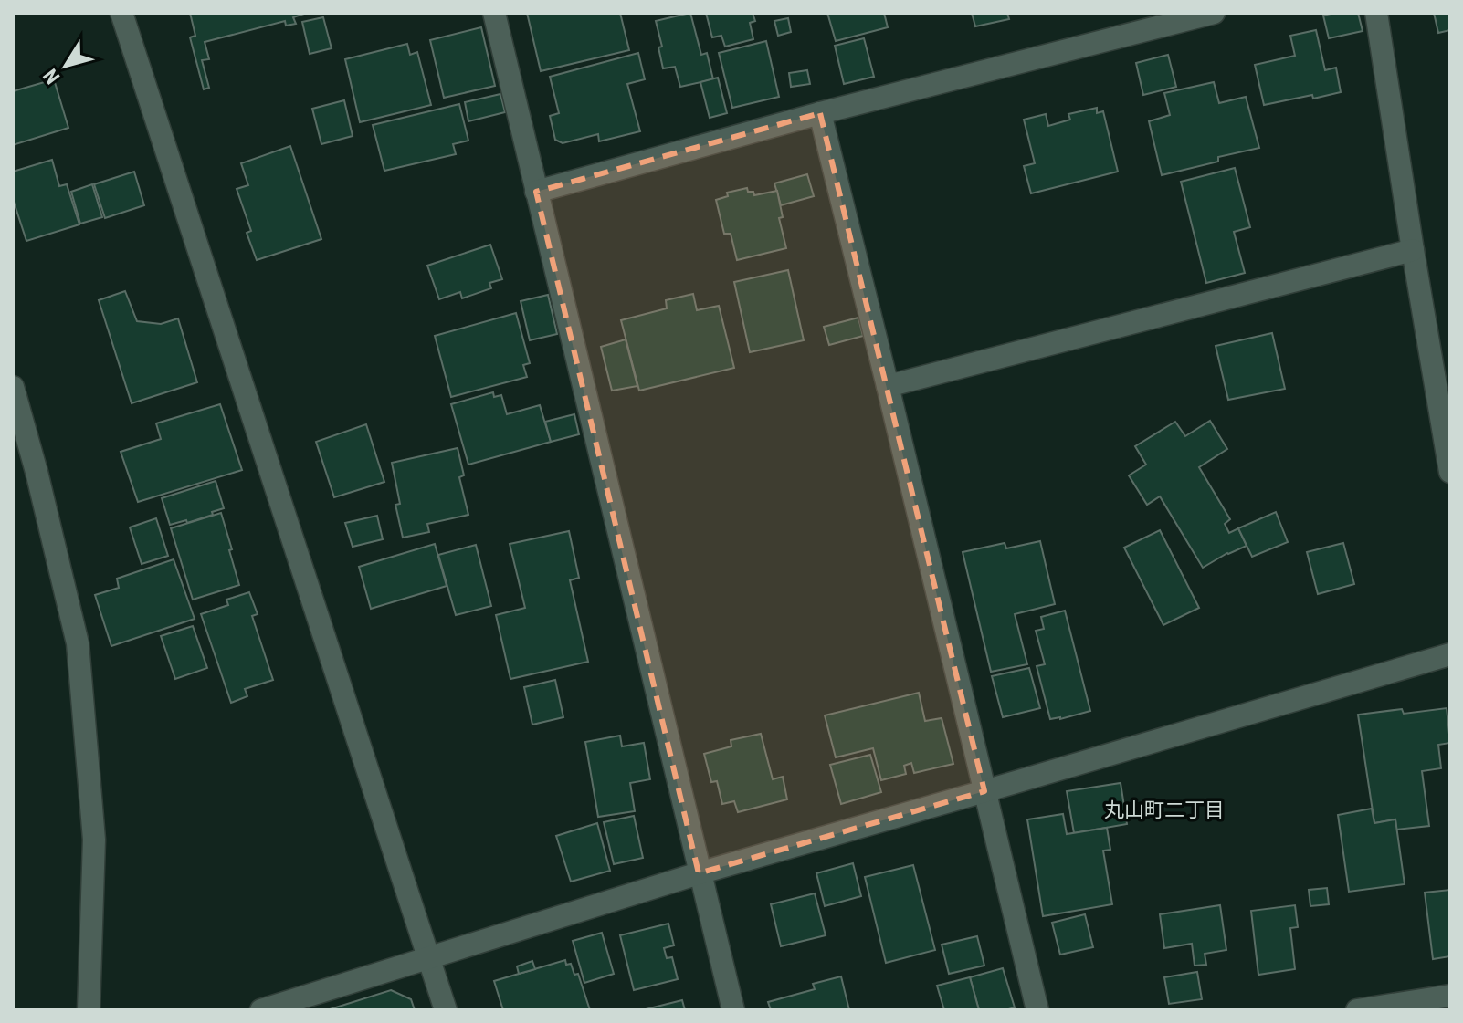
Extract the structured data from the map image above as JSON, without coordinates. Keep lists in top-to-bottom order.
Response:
{
  "districts": ["丸山町二丁目"],
  "north": "bottom left"
}
